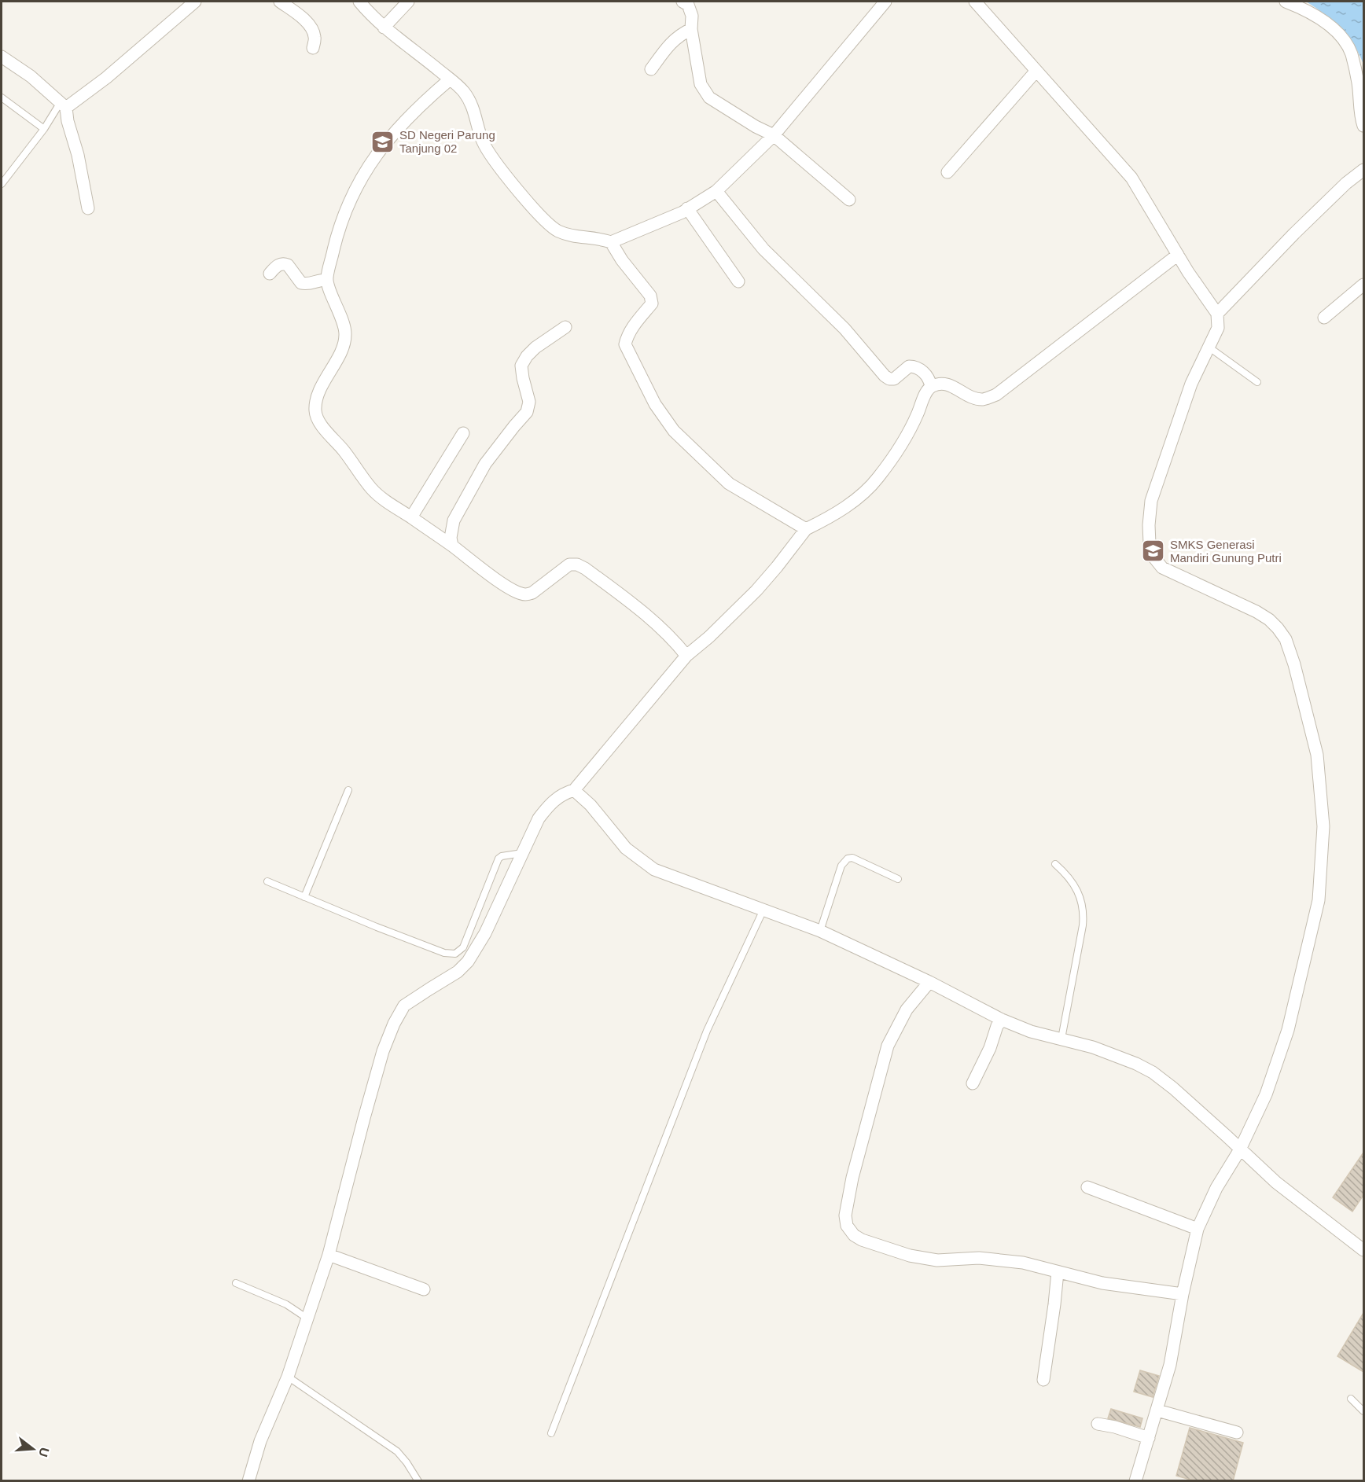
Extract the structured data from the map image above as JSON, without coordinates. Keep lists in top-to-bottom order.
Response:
{
  "places": {
    "school or university": ["SD Negeri Parung Tanjung 02", "SMKS Generasi Mandiri Gunung Putri"]
  },
  "north": "right"
}
